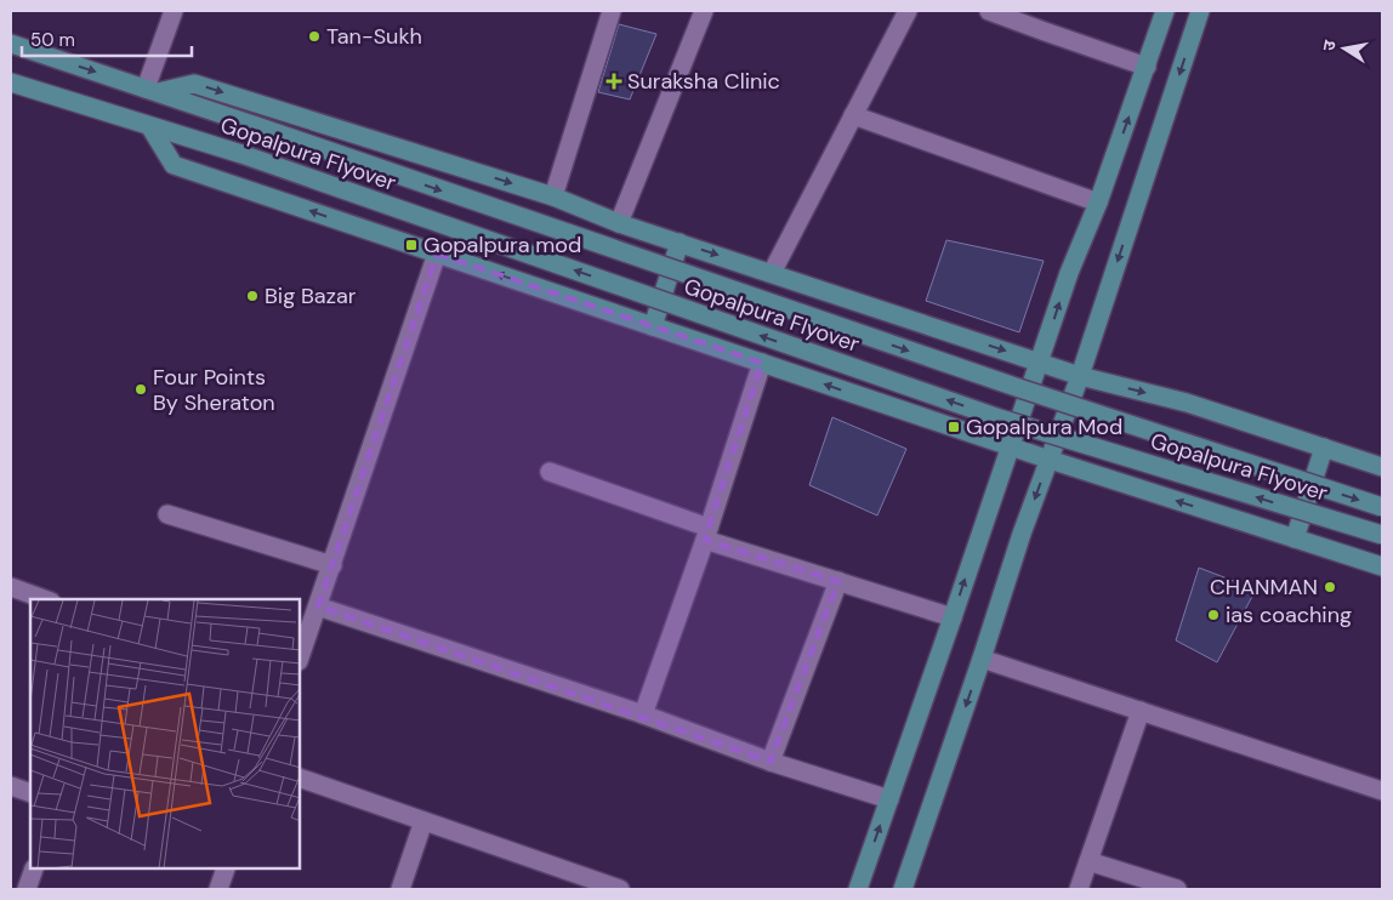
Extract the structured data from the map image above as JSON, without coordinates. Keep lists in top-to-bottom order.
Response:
{
  "streets": {
    "main road": ["Gopalpura Flyover"]
  },
  "places": {
    "other": [
      "Tan-Sukh",
      "Big Bazar",
      "Four Points By Sheraton",
      "CHANMAN",
      "ias coaching"
    ],
    "health": ["Suraksha Clinic"],
    "transit": ["Gopalpura mod", "Gopalpura Mod"]
  },
  "scale_bar": "50 m",
  "north": "left"
}
